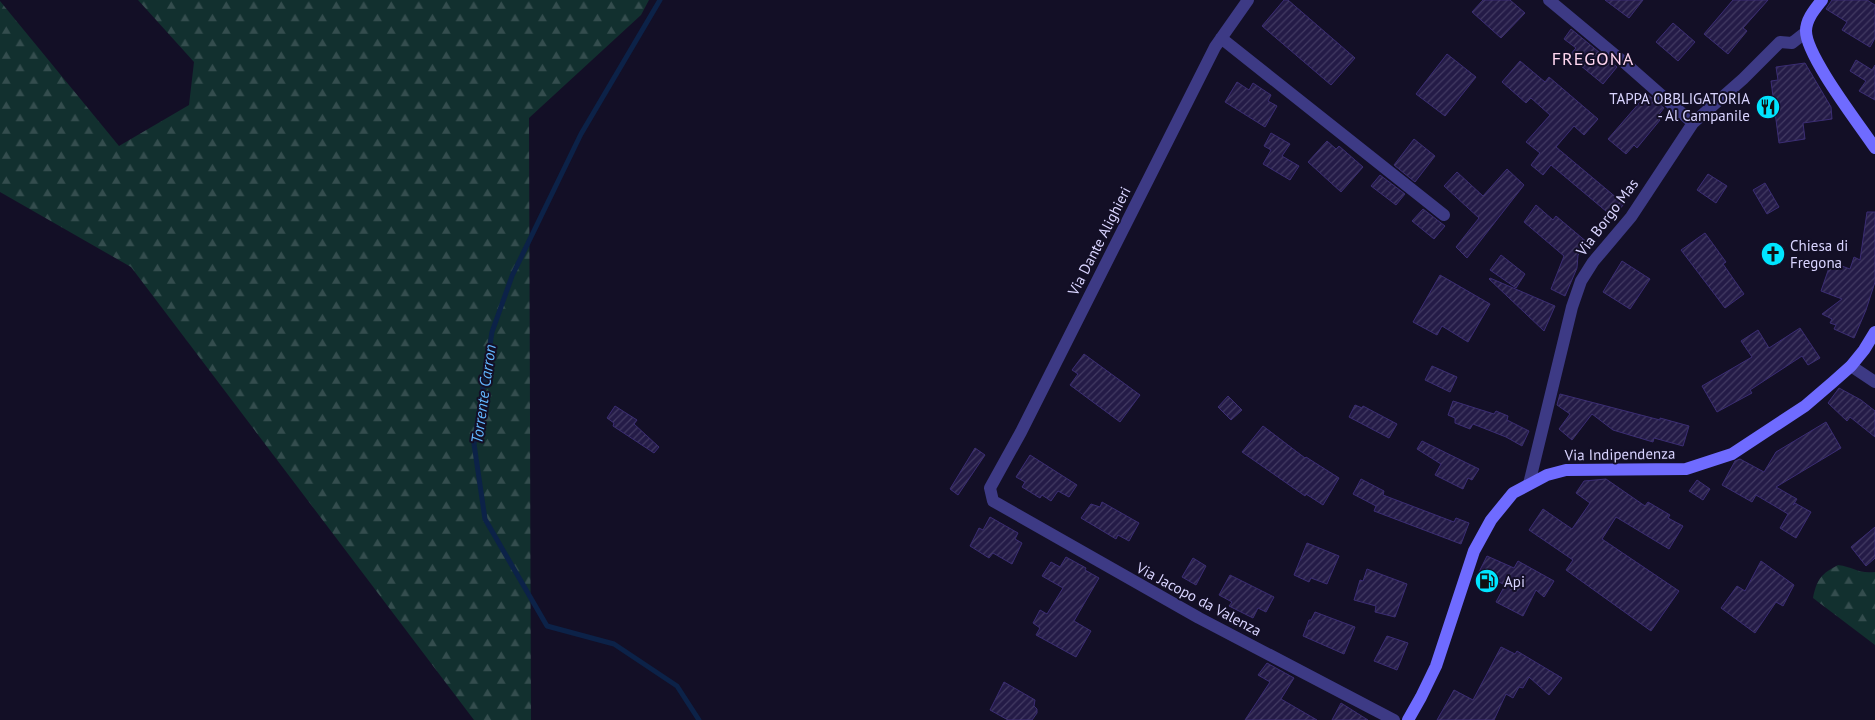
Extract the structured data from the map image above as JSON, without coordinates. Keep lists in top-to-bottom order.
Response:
{
  "streets": {
    "main road": ["Via Indipendenza"],
    "street": ["Via Borgo Mas", "Via Dante Alighieri", "Via Jacopo da Valenza"]
  },
  "crossings": [
    ["Via Borgo Mas", "Via Indipendenza"],
    ["Via Dante Alighieri", "Via Jacopo da Valenza"]
  ],
  "districts": ["FREGONA"],
  "water": ["Torrente Carron"],
  "places": {
    "restaurant": ["TAPPA OBBLIGATORIA - Al Campanile"],
    "church": ["Chiesa di Fregona"],
    "fuel station": ["Api"]
  }
}
